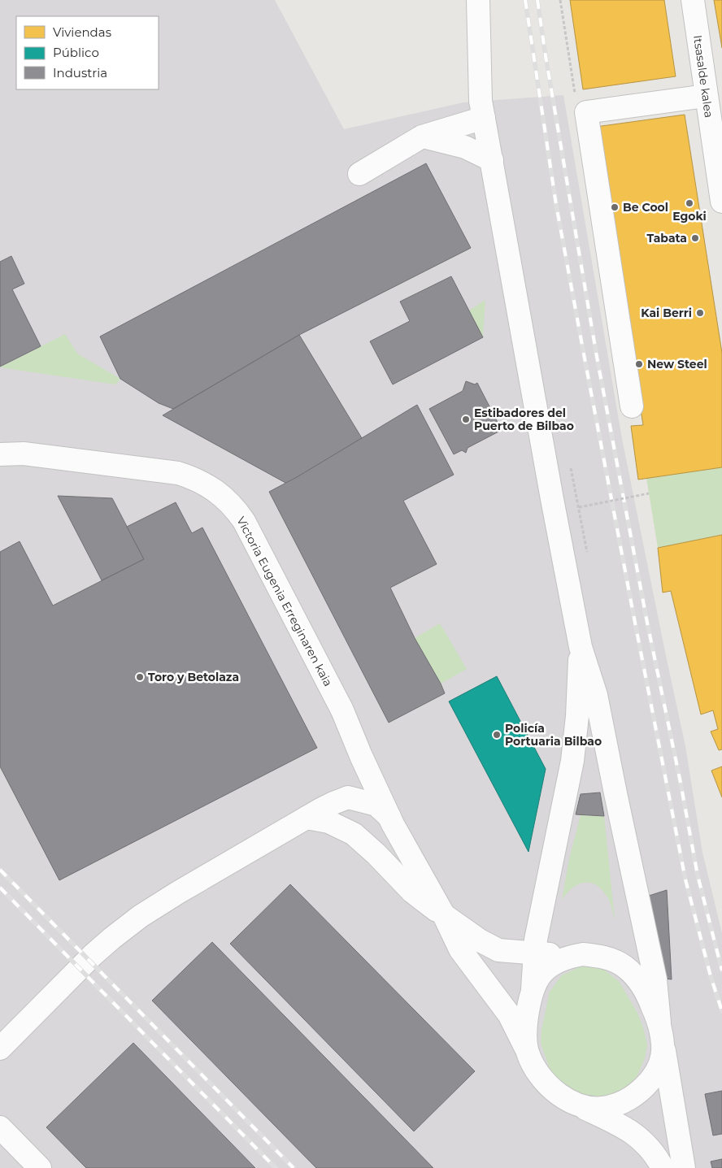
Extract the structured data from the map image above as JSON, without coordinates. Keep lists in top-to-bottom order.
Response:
{
  "streets": {
    "street": ["Itsasalde kalea", "Victoria Eugenia Erreginaren kaia"]
  },
  "places": [
    "Egoki",
    "Be Cool",
    "Tabata",
    "Kai Berri",
    "New Steel",
    "Estibadores del Puerto de Bilbao",
    "Toro y Betolaza",
    "Policía Portuaria Bilbao"
  ],
  "legend": ["Viviendas", "Público", "Industria"]
}
